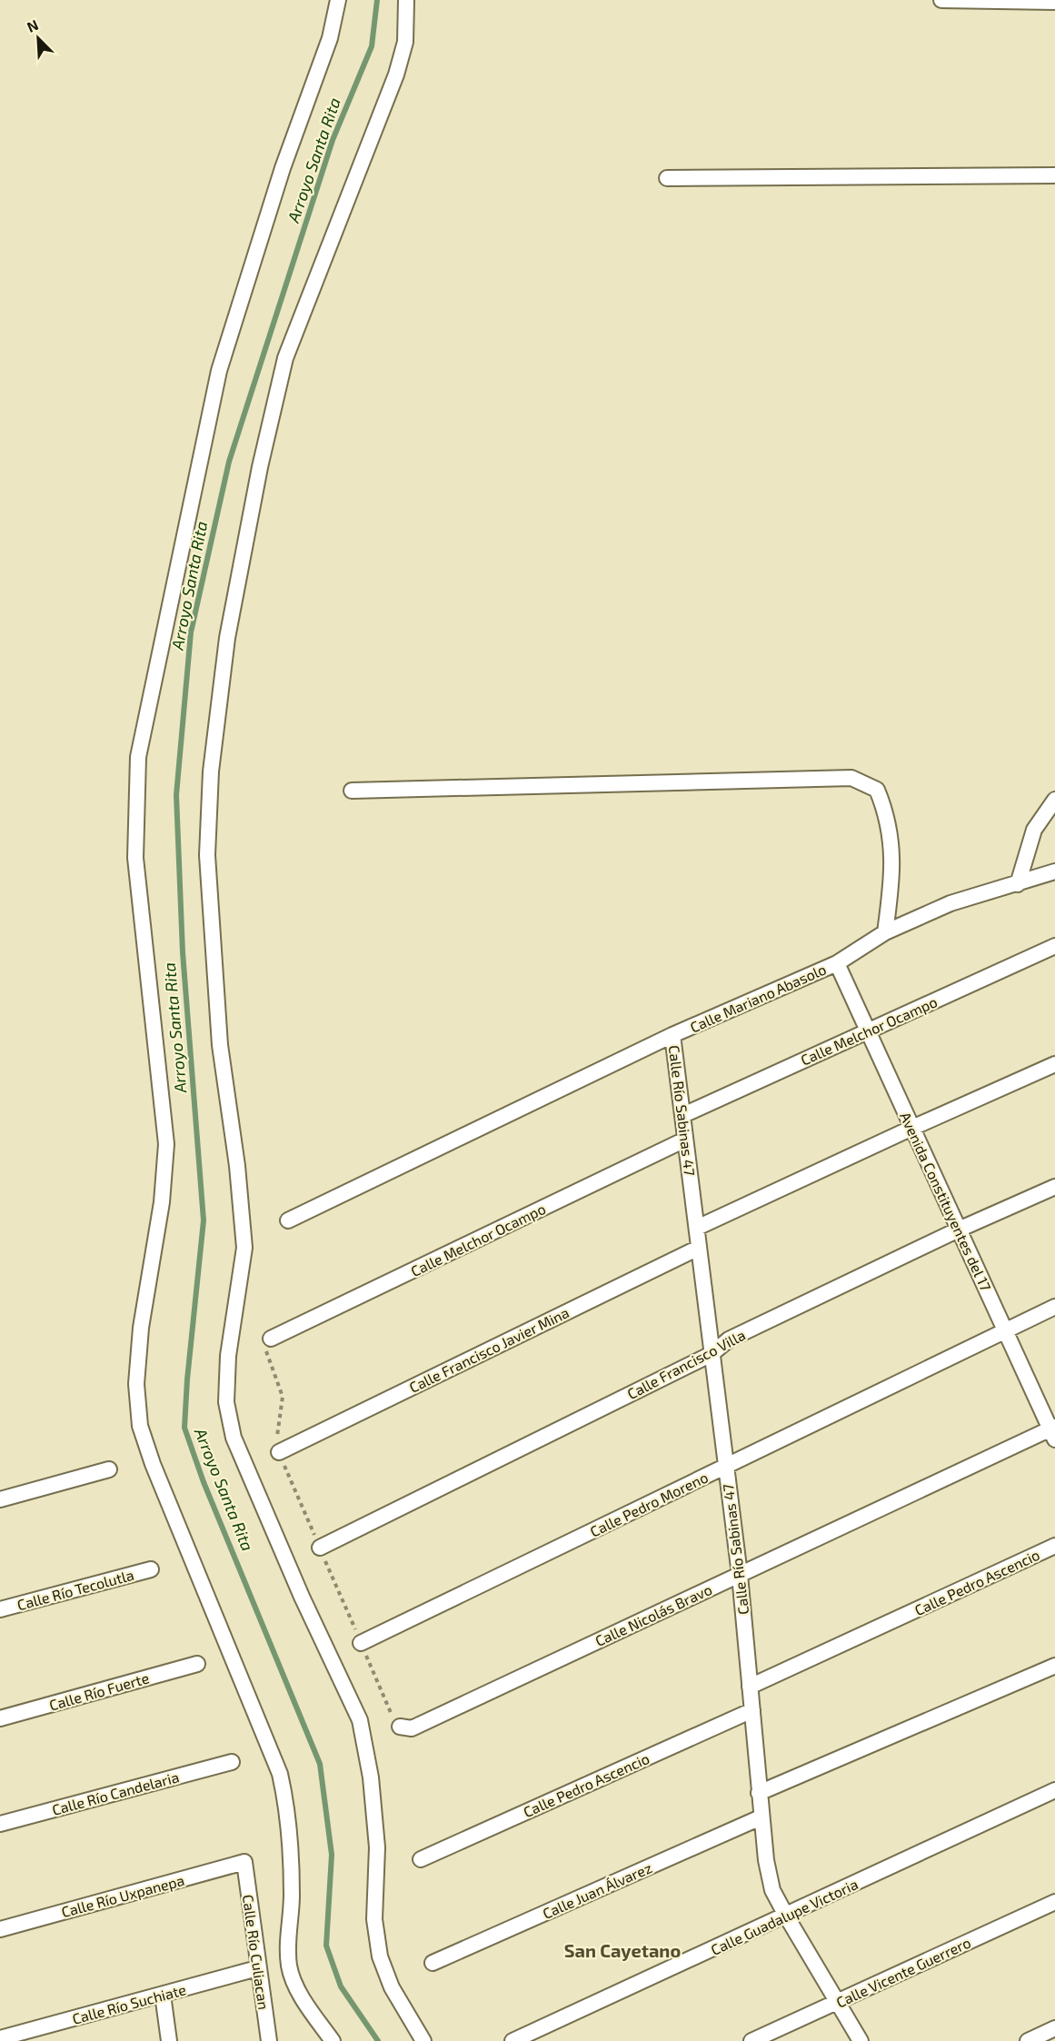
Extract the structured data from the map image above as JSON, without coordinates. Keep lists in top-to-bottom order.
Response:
{
  "streets": {
    "street": [
      "Calle Mariano Abasolo",
      "Calle Melchor Ocampo",
      "Calle Río Sabinas 47",
      "Avenida Constituyentes del 17",
      "Calle Francisco Javier Mina",
      "Calle Francisco Villa",
      "Calle Pedro Moreno",
      "Calle Pedro Ascencio",
      "Calle Río Tecolutla",
      "Calle Nicolás Bravo",
      "Calle Río Fuerte",
      "Calle Río Candelaria",
      "Calle Juan Álvarez",
      "Calle Río Uxpanepa",
      "Calle Guadalupe Victoria",
      "Calle Río Culiacan",
      "Calle Vicente Guerrero",
      "Calle Río Suchiate"
    ]
  },
  "crossings": [
    ["Calle Mariano Abasolo", "Calle Río Sabinas 47"],
    ["Calle Mariano Abasolo", "Avenida Constituyentes del 17"],
    ["Calle Melchor Ocampo", "Calle Río Sabinas 47"],
    ["Calle Melchor Ocampo", "Avenida Constituyentes del 17"],
    ["Calle Río Sabinas 47", "Calle Francisco Javier Mina"],
    ["Calle Río Sabinas 47", "Calle Francisco Villa"],
    ["Calle Río Sabinas 47", "Calle Pedro Moreno"],
    ["Calle Río Sabinas 47", "Calle Pedro Ascencio"],
    ["Calle Río Sabinas 47", "Calle Nicolás Bravo"],
    ["Calle Río Sabinas 47", "Calle Juan Álvarez"],
    ["Calle Río Sabinas 47", "Calle Guadalupe Victoria"],
    ["Calle Río Sabinas 47", "Calle Vicente Guerrero"],
    ["Avenida Constituyentes del 17", "Calle Francisco Villa"],
    ["Avenida Constituyentes del 17", "Calle Pedro Moreno"],
    ["Avenida Constituyentes del 17", "Calle Nicolás Bravo"],
    ["Calle Río Uxpanepa", "Calle Río Culiacan"],
    ["Calle Río Culiacan", "Calle Río Suchiate"]
  ],
  "districts": ["San Cayetano"],
  "water": ["Arroyo Santa Rita"],
  "north": "top left"
}
